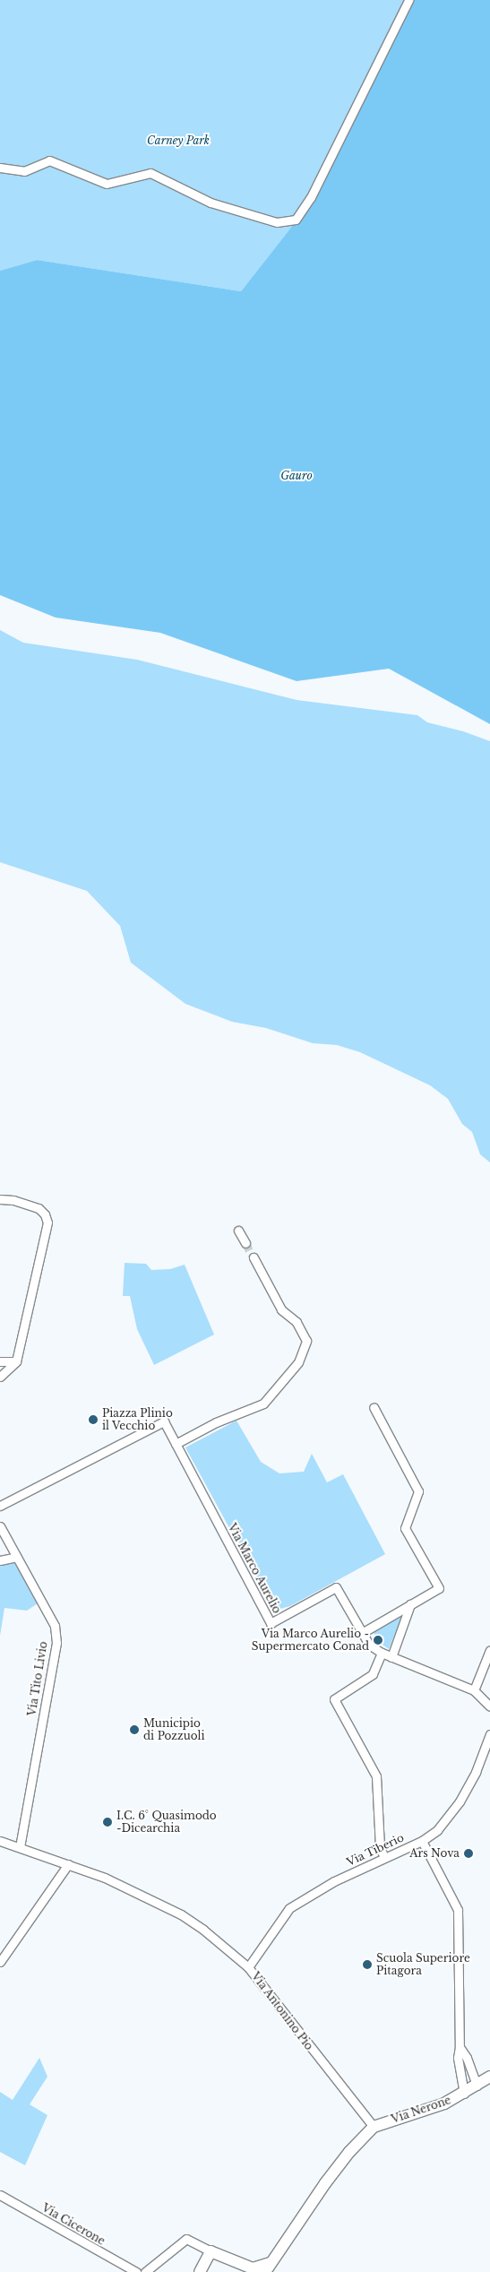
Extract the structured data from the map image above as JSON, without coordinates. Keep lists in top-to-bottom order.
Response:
{
  "streets": {
    "street": [
      "Via Marco Aurelio",
      "Via Tito Livio",
      "Via Tiberio",
      "Via Antonino Pio",
      "Via Nerone",
      "Via Cicerone"
    ]
  },
  "crossings": [
    ["Via Tito Livio", "Via Antonino Pio"],
    ["Via Tiberio", "Via Antonino Pio"],
    ["Via Antonino Pio", "Via Nerone"]
  ],
  "parks": ["Carney Park", "Gauro"],
  "places": [
    "Piazza Plinio il Vecchio",
    "Via Marco Aurelio - Supermercato Conad",
    "Municipio di Pozzuoli",
    "I.C. 6° Quasimodo -Dicearchia",
    "Ars Nova",
    "Scuola Superiore Pitagora"
  ]
}
